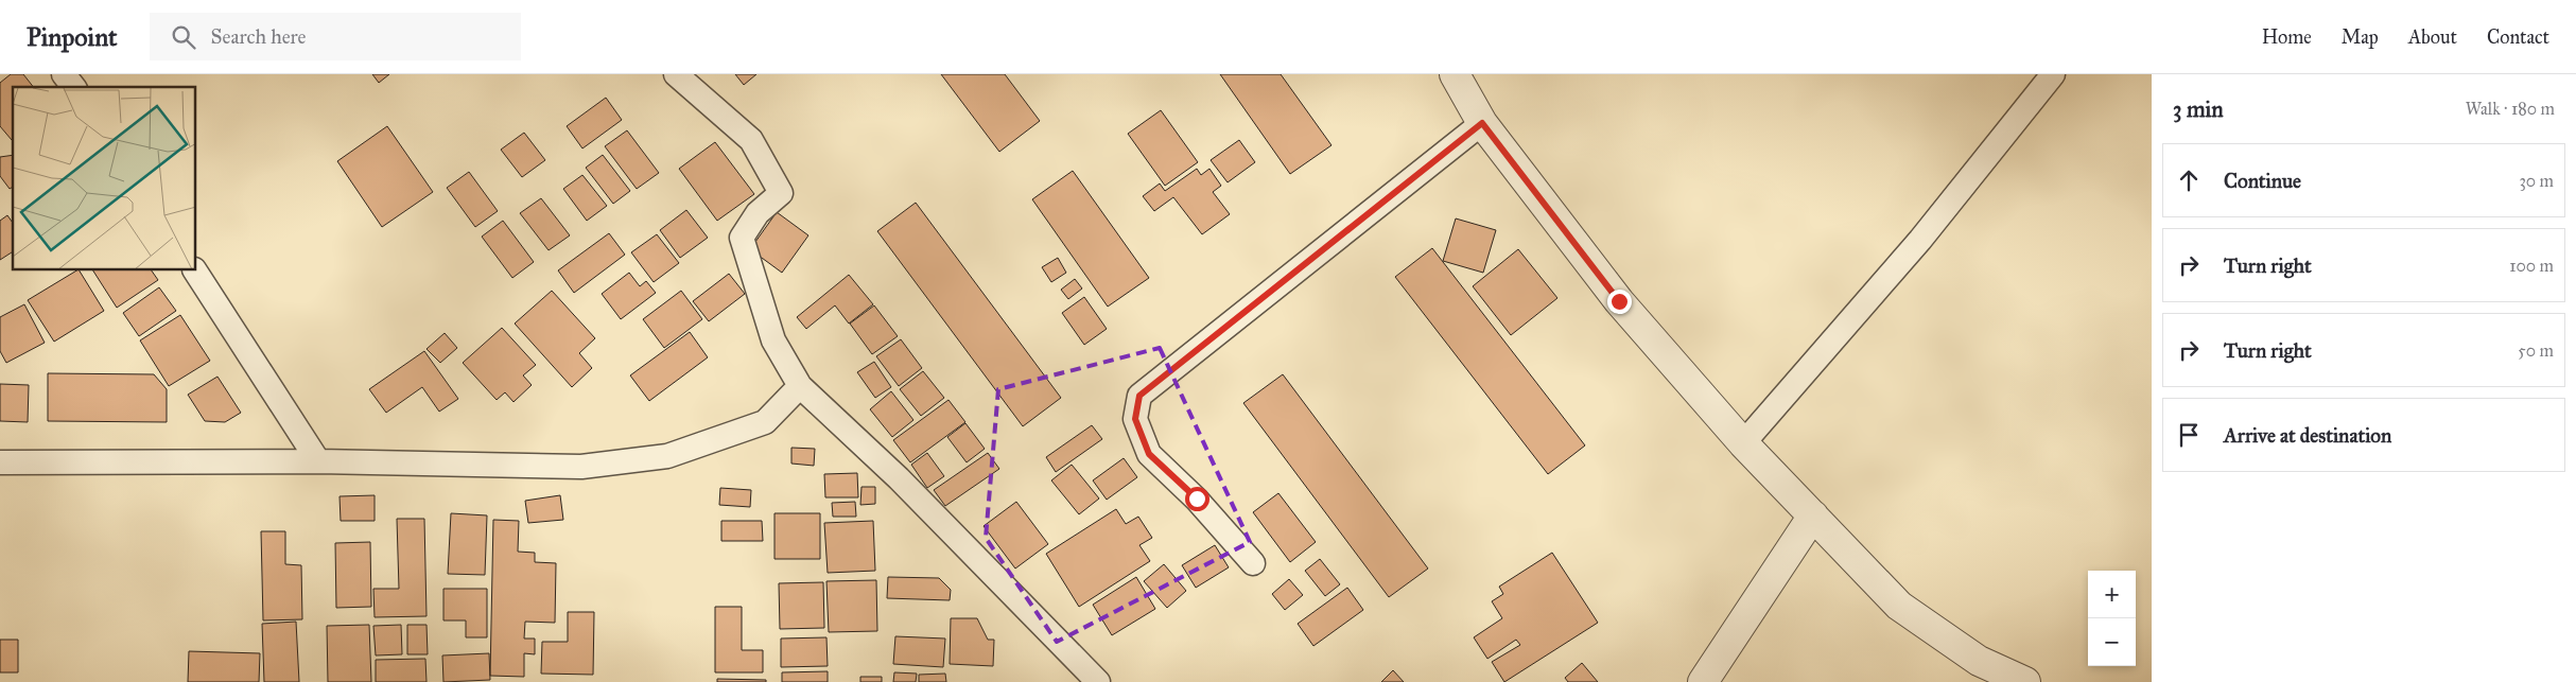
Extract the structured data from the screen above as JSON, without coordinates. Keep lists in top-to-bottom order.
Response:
{
  "page": {
    "header": "Pinpoint",
    "search": "Search here",
    "nav": [
      "Home",
      "Map",
      "About",
      "Contact"
    ],
    "heading": ["3 min", "Walk · 180 m"],
    "list": [
      ["Continue", "30 m"],
      ["Turn right", "100 m"],
      ["Turn right", "50 m"],
      "Arrive at destination"
    ],
    "map_buttons": ["+", "−"]
  }
}
